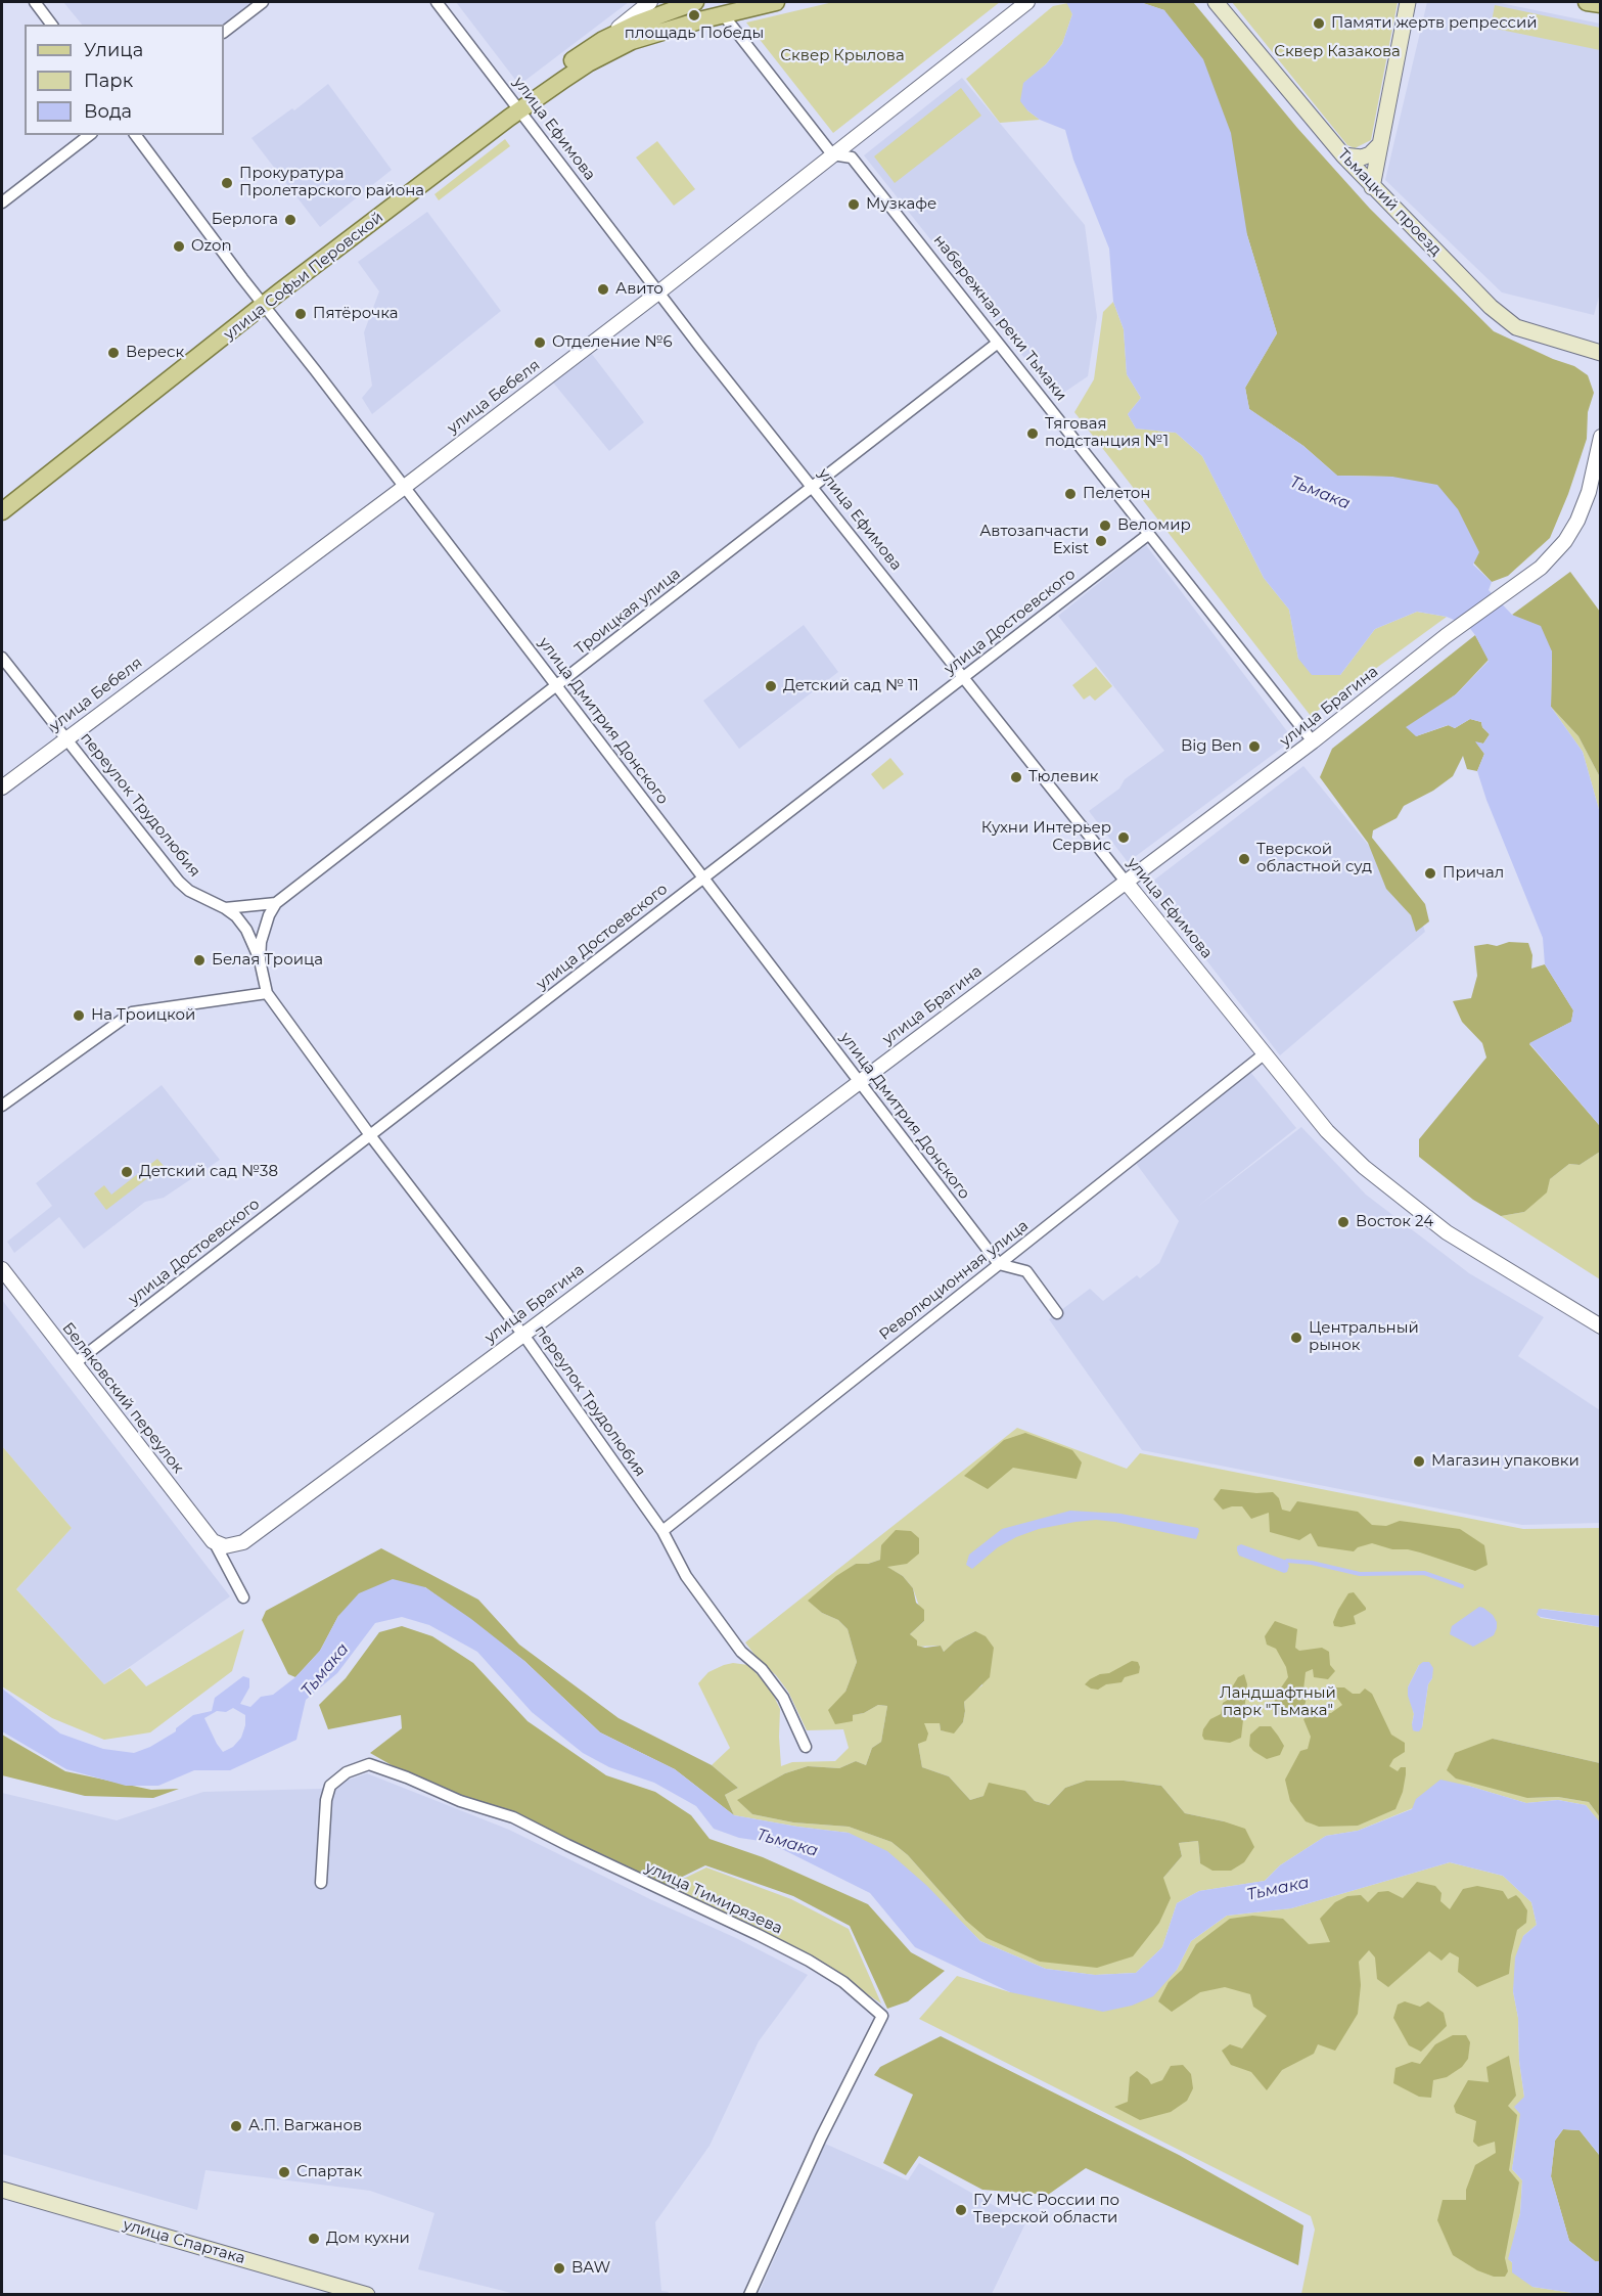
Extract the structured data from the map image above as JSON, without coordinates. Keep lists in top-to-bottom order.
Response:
{
  "streets": {
    "main road": ["Тьмацкий проезд", "улица Софьи Перовской", "улица Спартака"],
    "street": [
      "улица Ефимова",
      "набережная реки Тьмаки",
      "улица Бебеля",
      "Троицкая улица",
      "улица Достоевского",
      "улица Брагина",
      "улица Дмитрия Донского",
      "переулок Трудолюбия",
      "Революционная улица",
      "Беляковский переулок",
      "улица Тимирязева"
    ]
  },
  "crossings": [
    ["улица Ефимова", "улица Софьи Перовской"],
    ["улица Ефимова", "улица Бебеля"],
    ["улица Ефимова", "Троицкая улица"],
    ["улица Ефимова", "улица Достоевского"],
    ["улица Ефимова", "улица Брагина"],
    ["улица Ефимова", "Революционная улица"],
    ["улица Софьи Перовской", "улица Дмитрия Донского"],
    ["набережная реки Тьмаки", "улица Бебеля"],
    ["набережная реки Тьмаки", "Троицкая улица"],
    ["набережная реки Тьмаки", "улица Достоевского"],
    ["набережная реки Тьмаки", "улица Брагина"],
    ["улица Бебеля", "улица Дмитрия Донского"],
    ["улица Бебеля", "переулок Трудолюбия"],
    ["Троицкая улица", "улица Дмитрия Донского"],
    ["Троицкая улица", "переулок Трудолюбия"],
    ["улица Достоевского", "улица Дмитрия Донского"],
    ["улица Достоевского", "переулок Трудолюбия"],
    ["улица Достоевского", "Беляковский переулок"],
    ["улица Брагина", "улица Дмитрия Донского"],
    ["улица Брагина", "переулок Трудолюбия"],
    ["улица Брагина", "Беляковский переулок"],
    ["улица Дмитрия Донского", "Революционная улица"],
    ["переулок Трудолюбия", "Революционная улица"]
  ],
  "water": ["Тьмака"],
  "parks": ["Сквер Казакова", "Сквер Крылова", "Ландшафтный парк \"Тьмака\""],
  "places": [
    "площадь Победы",
    "Памяти жертв репрессий",
    "Прокуратура Пролетарского района",
    "Музкафе",
    "Берлога",
    "Ozon",
    "Авито",
    "Пятёрочка",
    "Отделение №6",
    "Вереск",
    "Тяговая подстанция №1",
    "Пелетон",
    "Веломир",
    "Автозапчасти Exist",
    "Детский сад № 11",
    "Big Ben",
    "Тюлевик",
    "Кухни Интерьер Сервис",
    "Тверской областной суд",
    "Причал",
    "Белая Троица",
    "На Троицкой",
    "Детский сад №38",
    "Восток 24",
    "Центральный рынок",
    "Магазин упаковки",
    "А.П. Вагжанов",
    "Спартак",
    "ГУ МЧС России по Тверской области",
    "Дом кухни",
    "BAW"
  ],
  "legend": ["Улица", "Парк", "Вода"]
}
